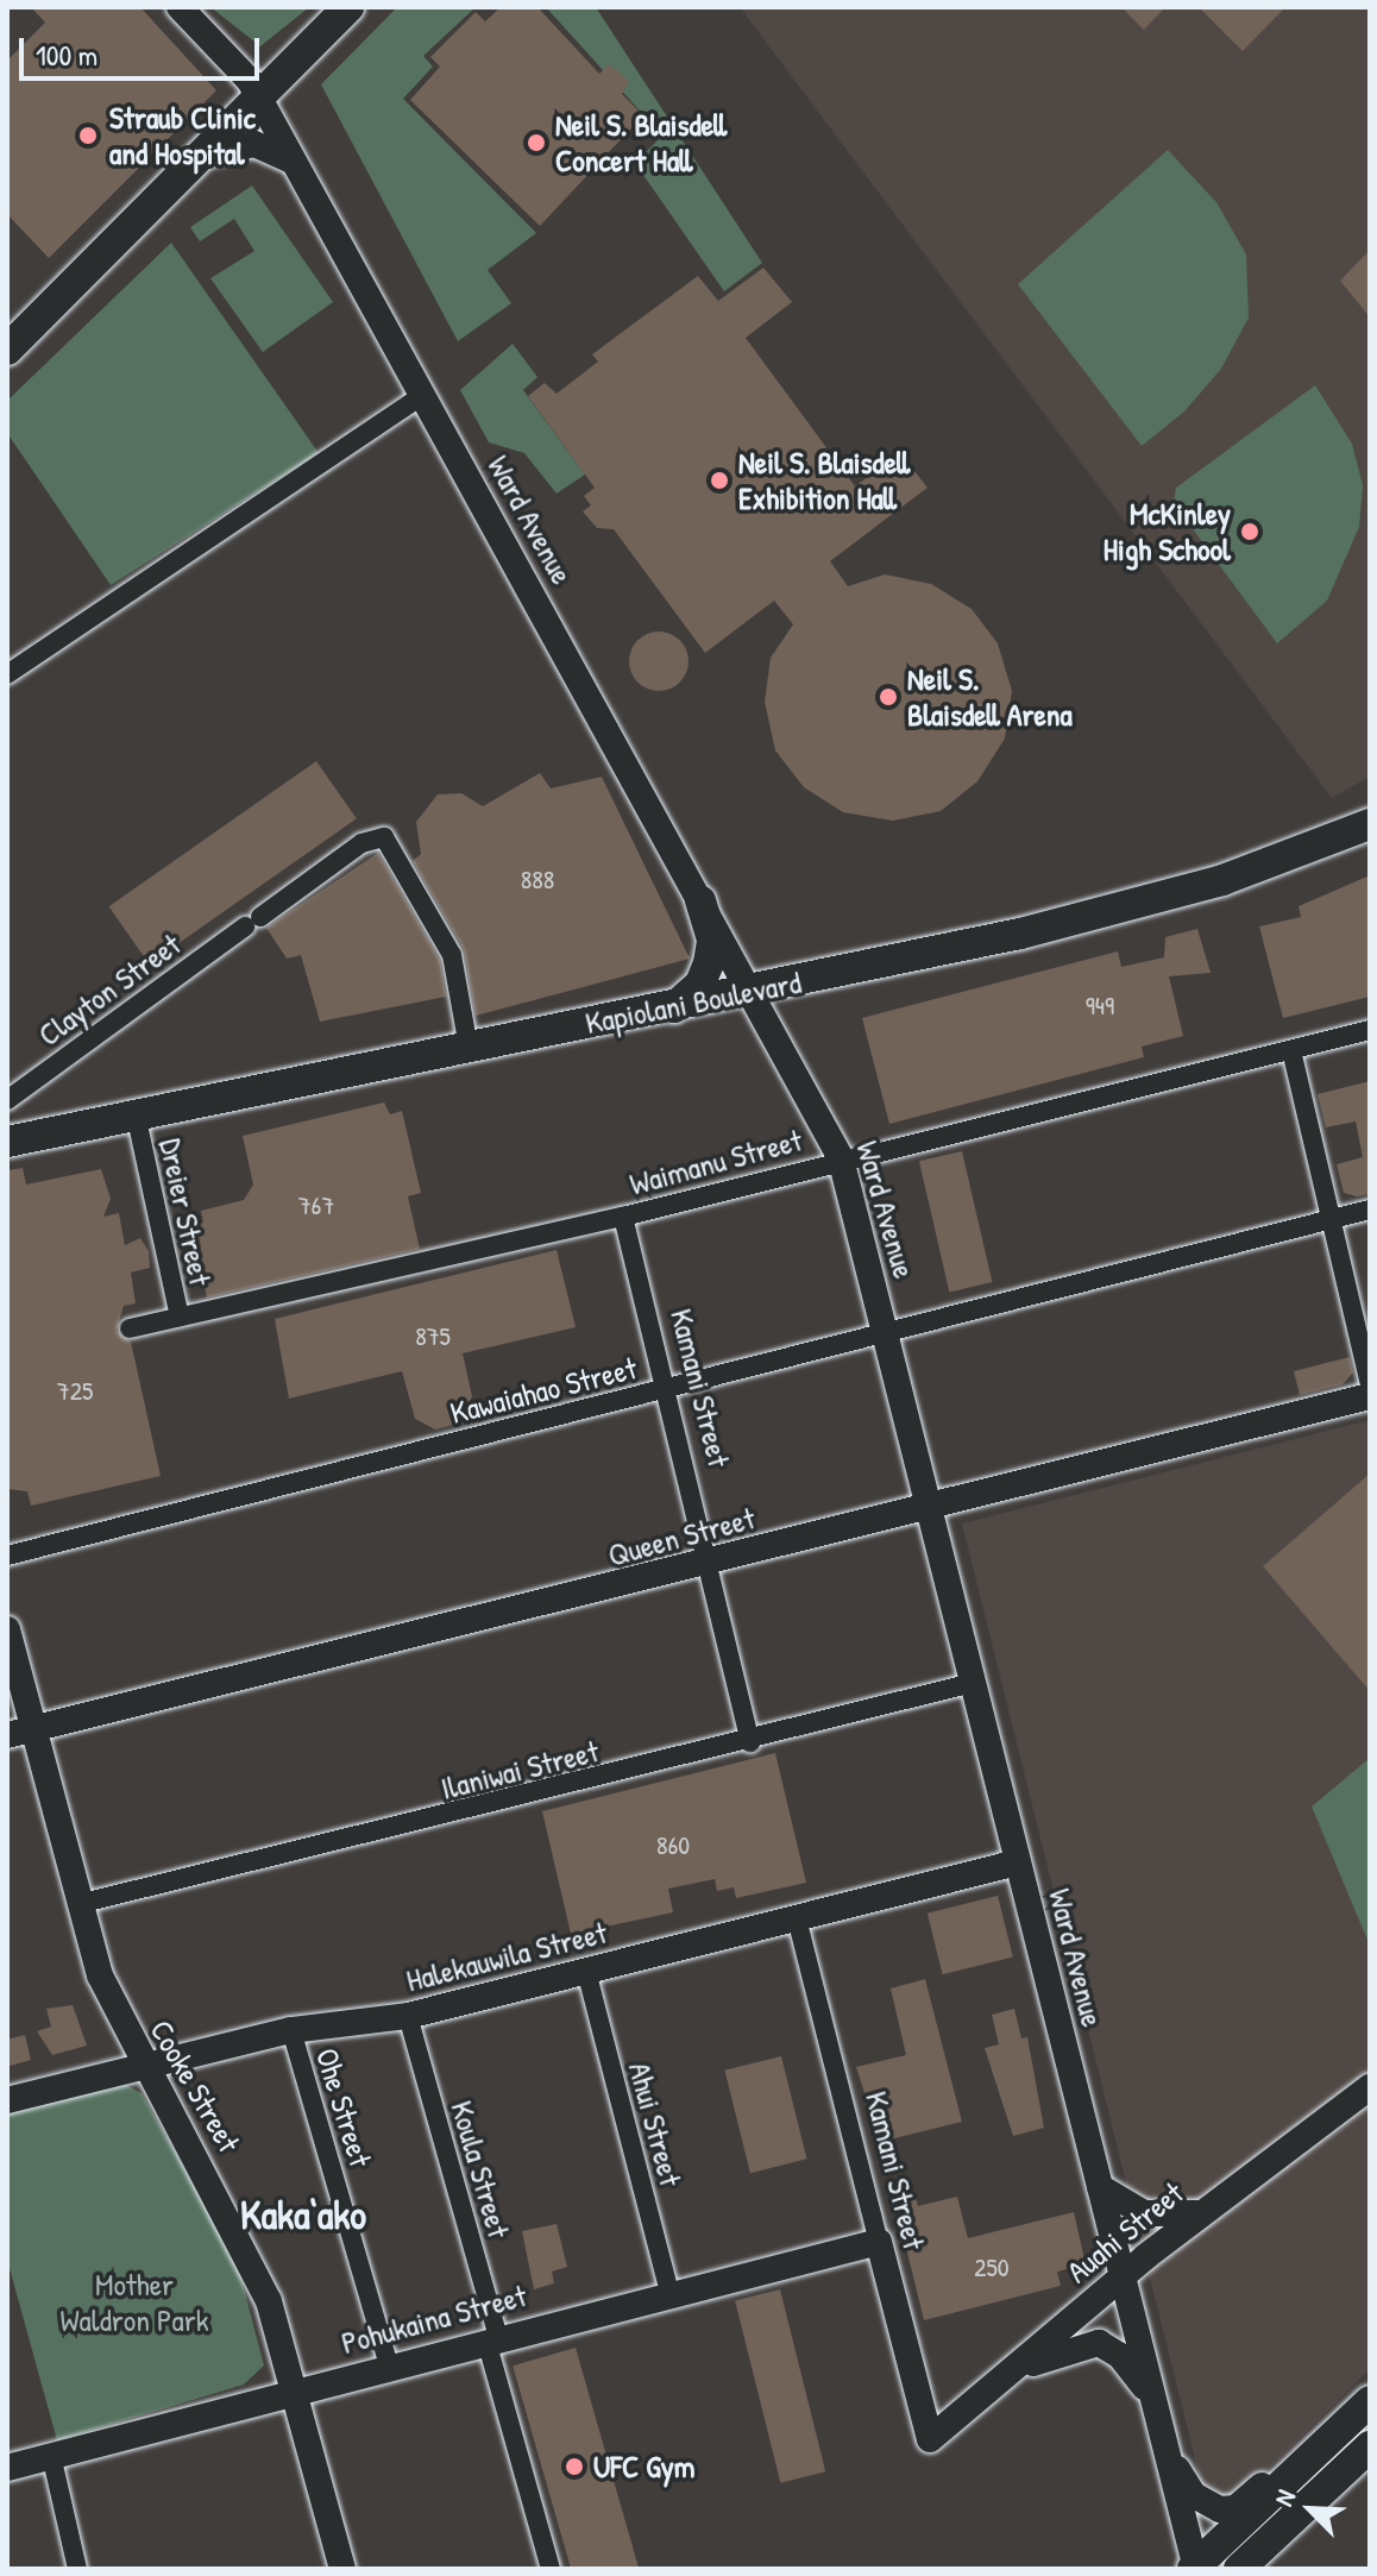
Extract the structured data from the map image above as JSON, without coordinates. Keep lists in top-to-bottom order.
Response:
{
  "streets": {
    "main road": ["Kapiolani Boulevard"],
    "street": [
      "Ward Avenue",
      "Clayton Street",
      "Waimanu Street",
      "Dreier Street",
      "Kamani Street",
      "Kawaiahao Street",
      "Queen Street",
      "Ilaniwai Street",
      "Halekauwila Street",
      "Cooke Street",
      "Ohe Street",
      "Ahui Street",
      "Koula Street",
      "Auahi Street",
      "Pohukaina Street"
    ]
  },
  "crossings": [
    ["Ward Avenue", "Kapiolani Boulevard"],
    ["Ward Avenue", "Waimanu Street"],
    ["Ward Avenue", "Kawaiahao Street"],
    ["Ward Avenue", "Queen Street"],
    ["Ward Avenue", "Ilaniwai Street"],
    ["Ward Avenue", "Halekauwila Street"],
    ["Ward Avenue", "Auahi Street"],
    ["Clayton Street", "Kapiolani Boulevard"],
    ["Kapiolani Boulevard", "Dreier Street"],
    ["Waimanu Street", "Dreier Street"],
    ["Waimanu Street", "Kamani Street"],
    ["Kamani Street", "Kawaiahao Street"],
    ["Kamani Street", "Queen Street"],
    ["Kamani Street", "Ilaniwai Street"],
    ["Kamani Street", "Halekauwila Street"],
    ["Kamani Street", "Auahi Street"],
    ["Kamani Street", "Pohukaina Street"],
    ["Queen Street", "Cooke Street"],
    ["Ilaniwai Street", "Cooke Street"],
    ["Halekauwila Street", "Cooke Street"],
    ["Halekauwila Street", "Ohe Street"],
    ["Halekauwila Street", "Ahui Street"],
    ["Halekauwila Street", "Koula Street"],
    ["Cooke Street", "Pohukaina Street"],
    ["Ohe Street", "Pohukaina Street"],
    ["Ahui Street", "Pohukaina Street"],
    ["Koula Street", "Pohukaina Street"]
  ],
  "districts": ["Kaka‘ako"],
  "parks": ["Mother Waldron Park"],
  "places": [
    "Straub Clinic and Hospital",
    "Neil S. Blaisdell Concert Hall",
    "Neil S. Blaisdell Exhibition Hall",
    "McKinley High School",
    "Neil S. Blaisdell Arena",
    "UFC Gym"
  ],
  "house_numbers": [
    "888",
    "949",
    "767",
    "875",
    "725",
    "860",
    "250"
  ],
  "scale_bar": "100 m",
  "north": "top left"
}
